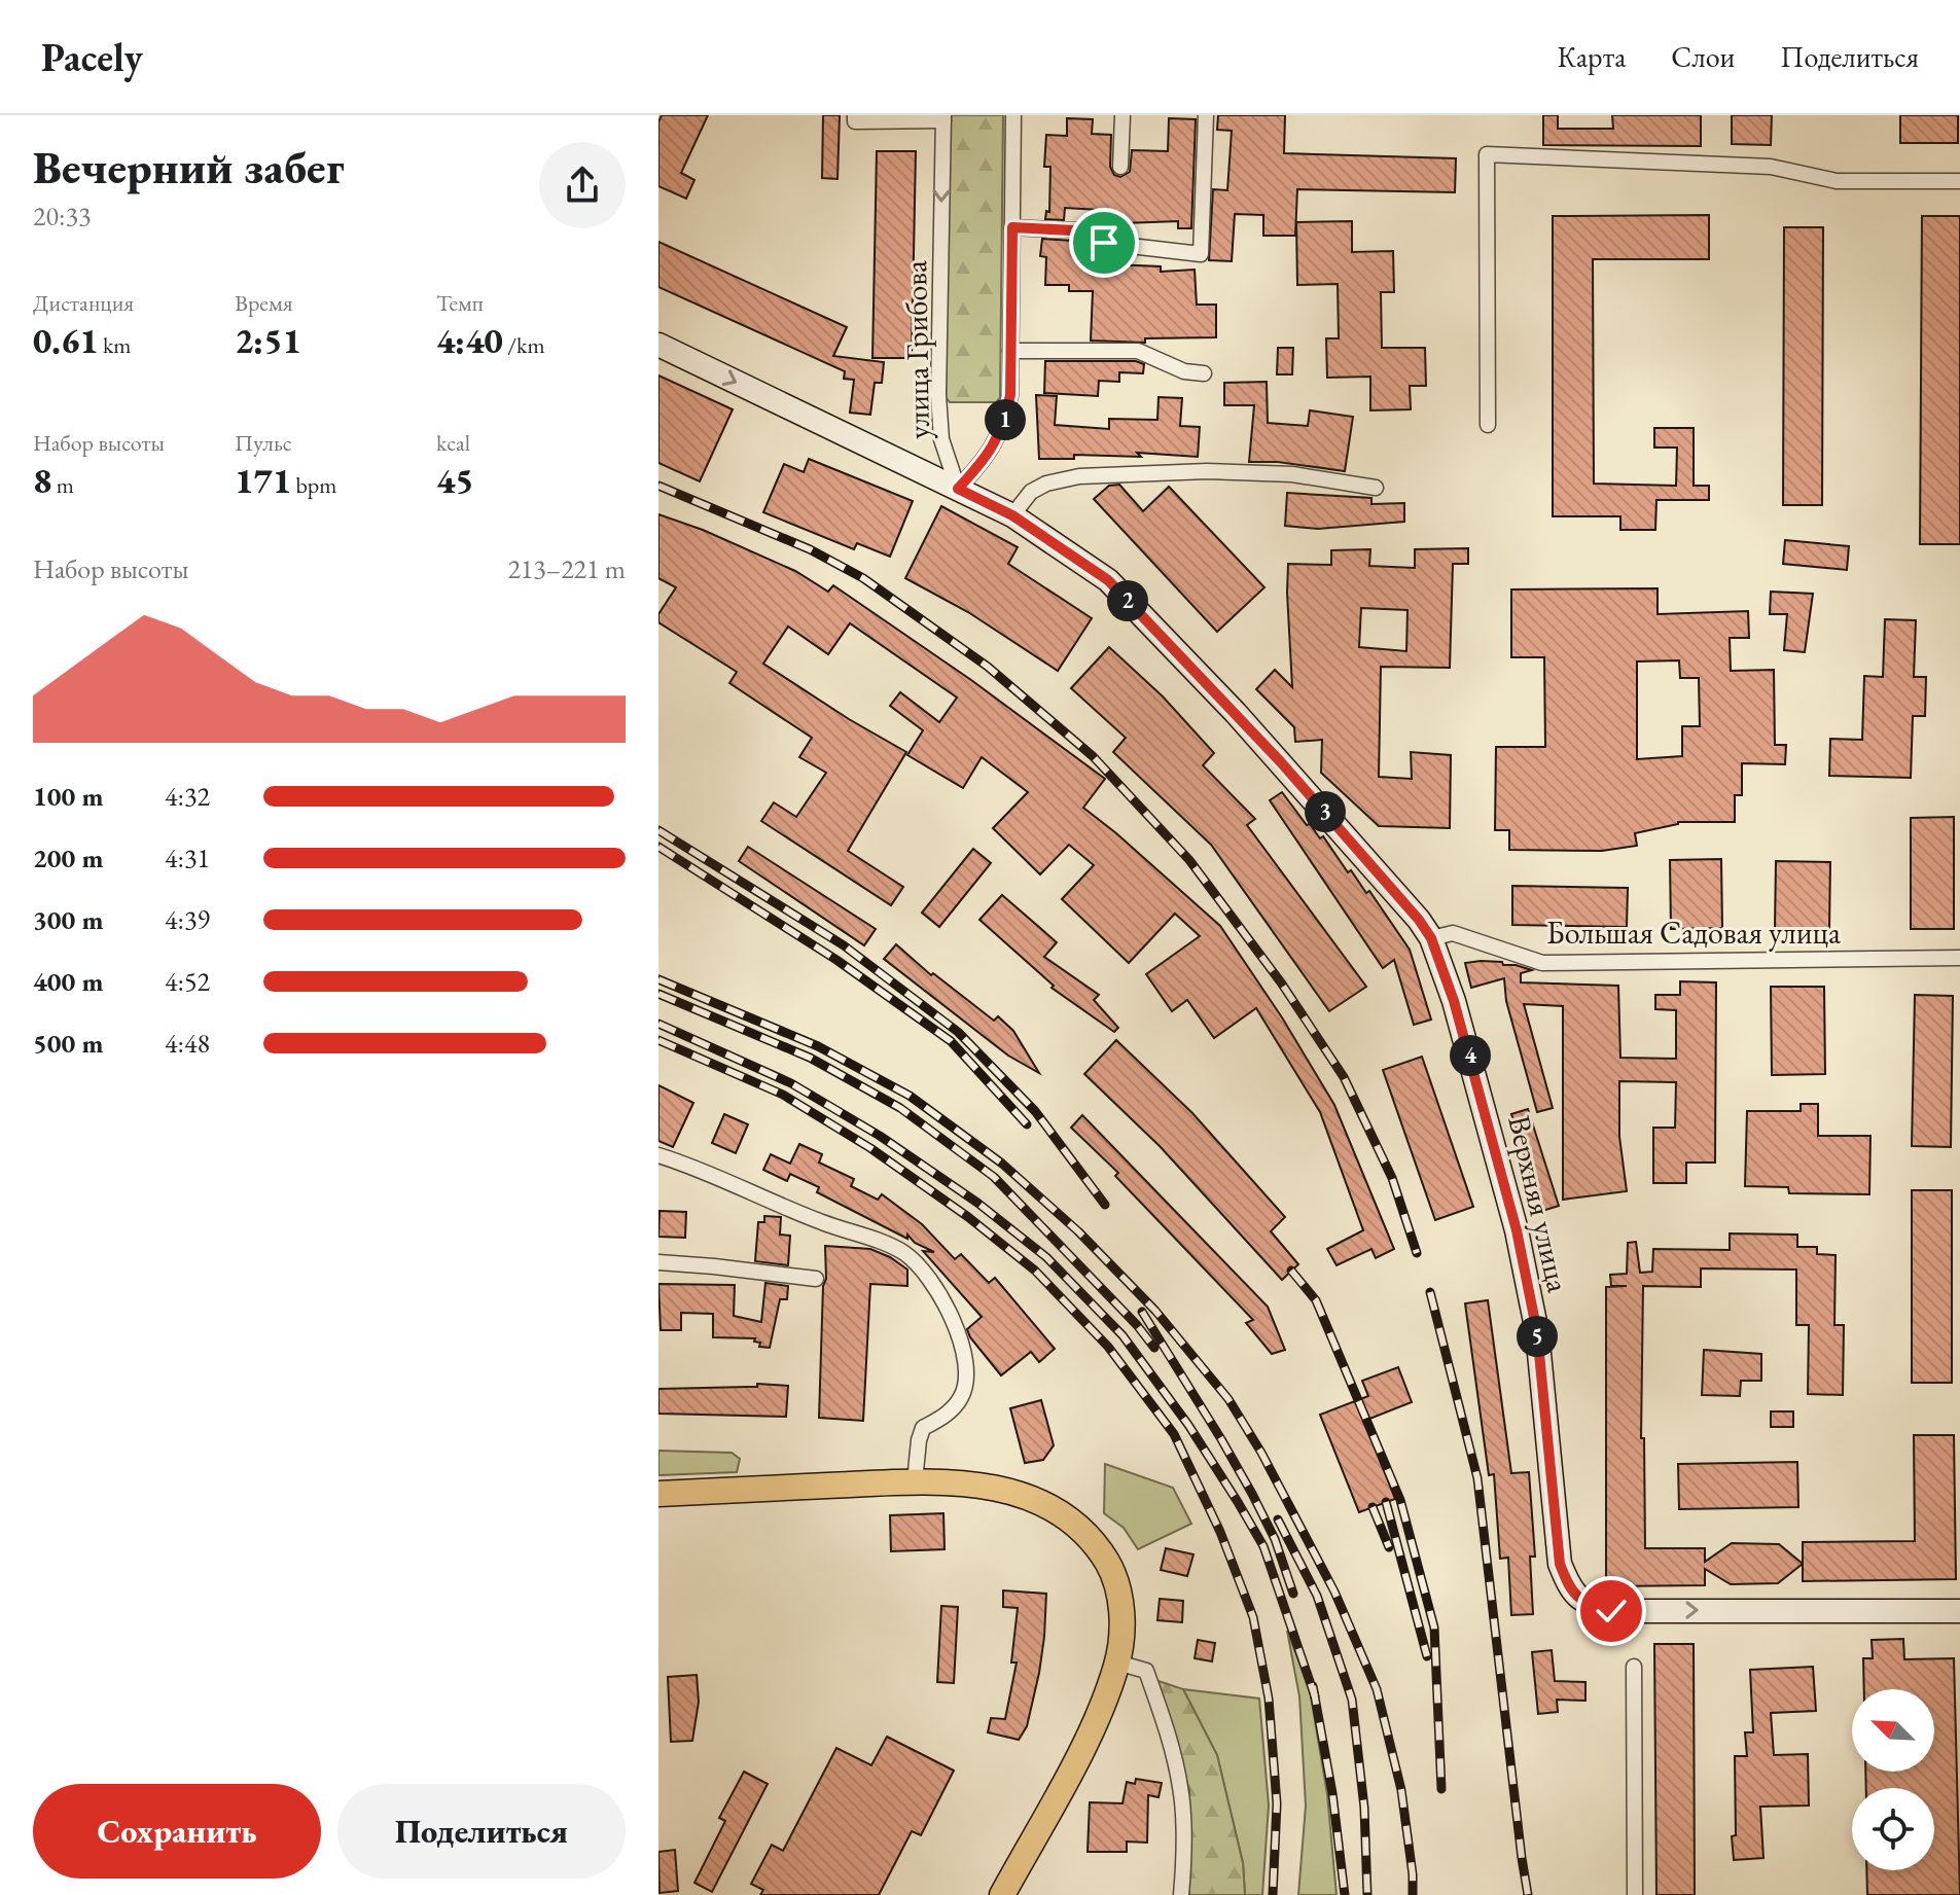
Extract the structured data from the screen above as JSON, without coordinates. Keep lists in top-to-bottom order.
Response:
{
  "streets": {
    "main road": ["Верхняя улица"],
    "street": ["улица Грибова", "Большая Садовая улица"]
  },
  "crossings": [
    ["улица Грибова", "Верхняя улица"],
    ["Большая Садовая улица", "Верхняя улица"]
  ],
  "one_way": ["Верхняя улица"],
  "north": "top left",
  "page": {
    "header": "Pacely",
    "nav": ["Карта", "Слои", "Поделиться"],
    "heading": ["Вечерний забег", "20:33"],
    "stats": [
      ["Дистанция", "0.61 km"],
      ["Время", "2:51"],
      ["Темп", "4:40 /km"],
      ["Набор высоты", "8 m"],
      ["Пульс", "171 bpm"],
      ["kcal", "45"]
    ],
    "pins": [
      "1",
      "2",
      "3",
      "4",
      "5"
    ],
    "chart": ["Набор высоты", "213–221 m"],
    "list": [
      {
        "name": "100 m",
        "note": "4:32"
      },
      {
        "name": "200 m",
        "note": "4:31"
      },
      {
        "name": "300 m",
        "note": "4:39"
      },
      {
        "name": "400 m",
        "note": "4:52"
      },
      {
        "name": "500 m",
        "note": "4:48"
      }
    ],
    "buttons": ["Сохранить", "Поделиться"]
  }
}
